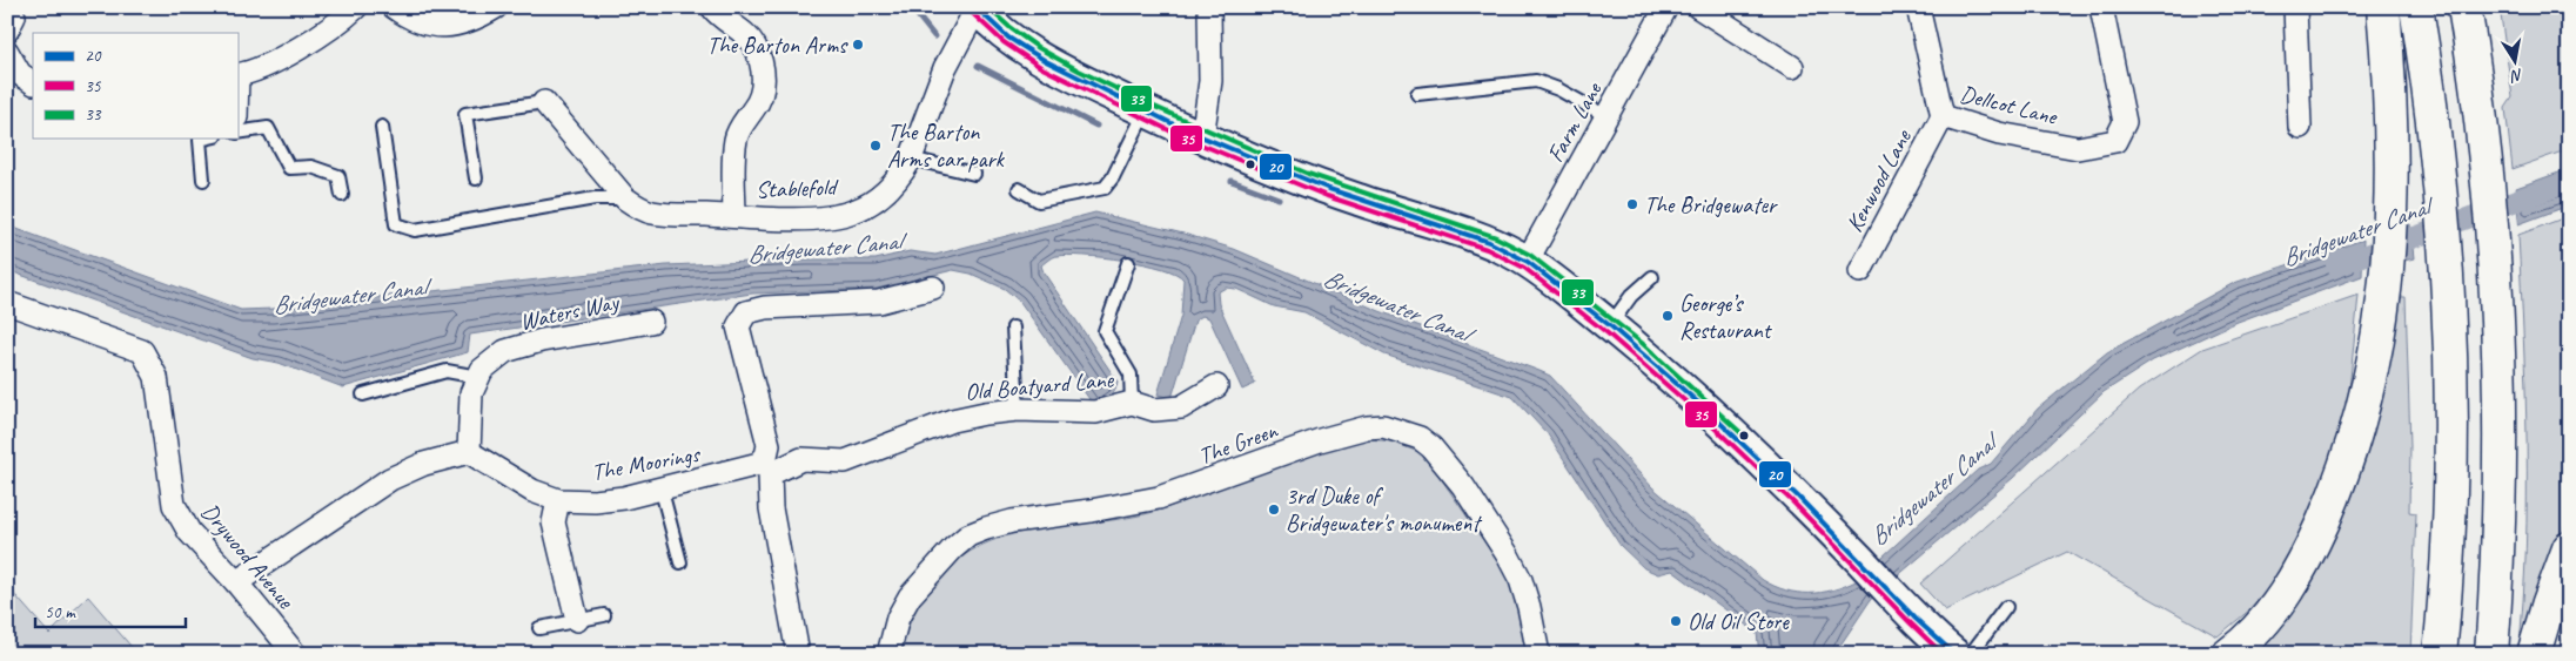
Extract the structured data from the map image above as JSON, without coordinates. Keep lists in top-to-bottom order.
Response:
{
  "streets": {
    "street": [
      "Dellcot Lane",
      "Farm Lane",
      "Kenwood Lane",
      "Stablefold",
      "Waters Way",
      "Old Boatyard Lane",
      "The Green",
      "The Moorings",
      "Drywood Avenue"
    ]
  },
  "crossings": [
    ["Dellcot Lane", "Kenwood Lane"]
  ],
  "water": ["Bridgewater Canal"],
  "places": [
    "The Barton Arms",
    "The Barton Arms car park",
    "The Bridgewater",
    "George’s Restaurant",
    "3rd Duke of Bridgewater's monument",
    "Old Oil Store"
  ],
  "lines": ["transit line 20", "transit line 33", "transit line 35"],
  "legend": ["20", "35", "33"],
  "scale_bar": "50 m",
  "north": "bottom"
}
